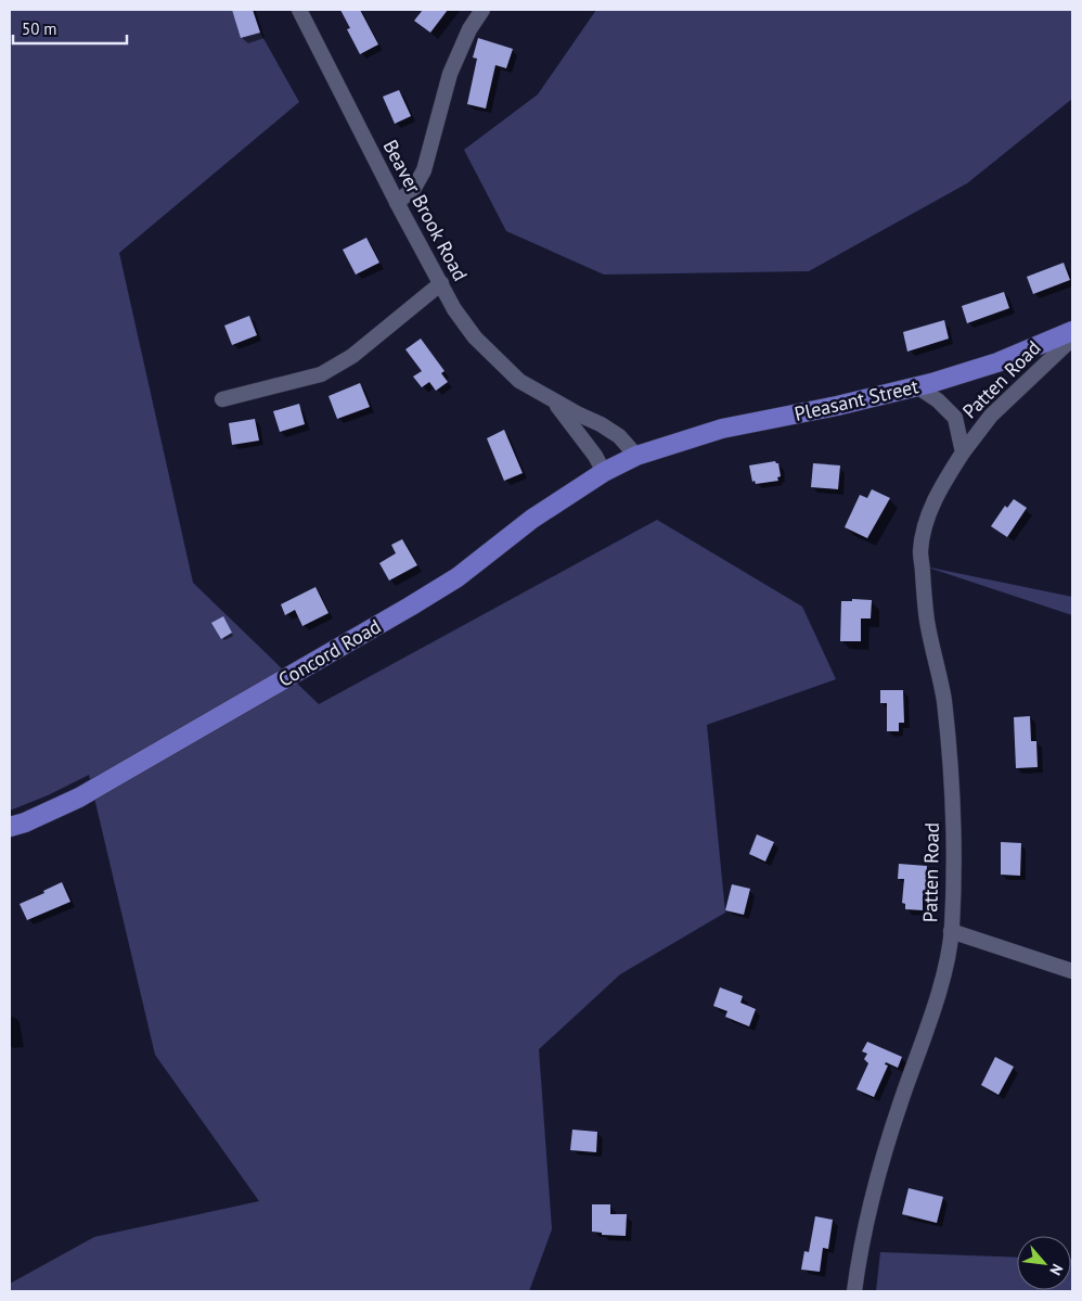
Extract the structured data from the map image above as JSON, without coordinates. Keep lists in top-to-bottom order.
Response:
{
  "streets": {
    "main road": ["Pleasant Street", "Concord Road"],
    "street": ["Beaver Brook Road", "Patten Road"]
  },
  "crossings": [
    ["Beaver Brook Road", "Pleasant Street"],
    ["Beaver Brook Road", "Concord Road"],
    ["Patten Road", "Pleasant Street"],
    ["Pleasant Street", "Concord Road"]
  ],
  "scale_bar": "50 m",
  "north": "bottom right"
}
